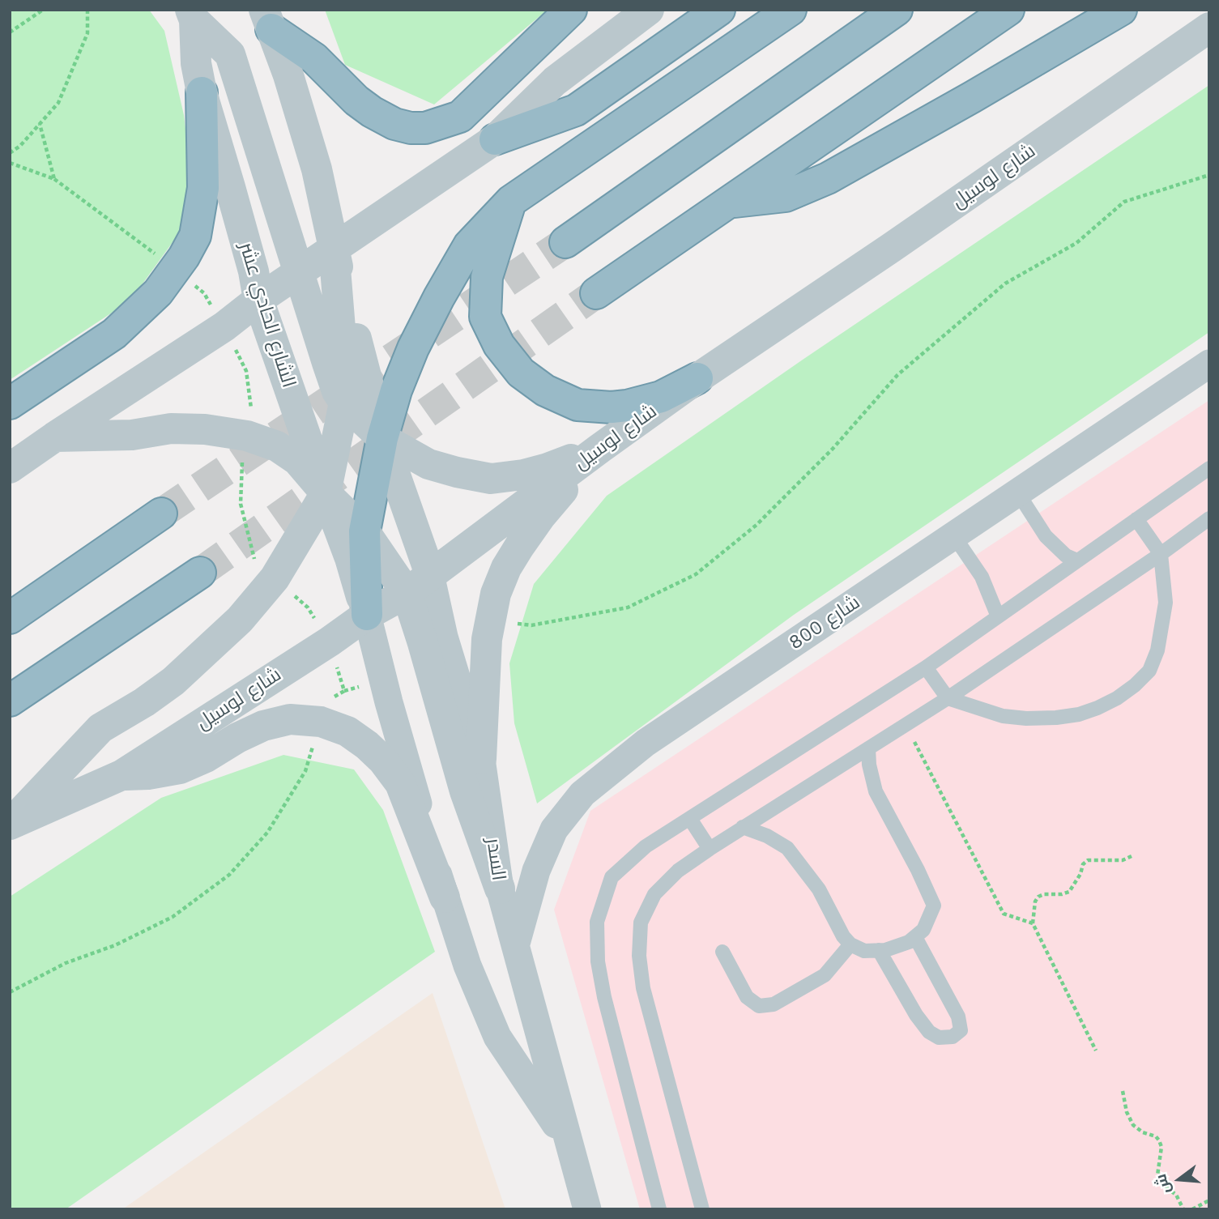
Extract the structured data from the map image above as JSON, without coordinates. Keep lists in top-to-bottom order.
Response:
{
  "streets": {
    "street": [
      "شارع لوسيل",
      "الشارع الحادي عشر",
      "شارع 800",
      "السدر"
    ]
  },
  "crossings": [
    ["شارع لوسيل", "الشارع الحادي عشر"],
    ["شارع لوسيل", "السدر"],
    ["الشارع الحادي عشر", "السدر"],
    ["شارع 800", "السدر"]
  ],
  "north": "left"
}
